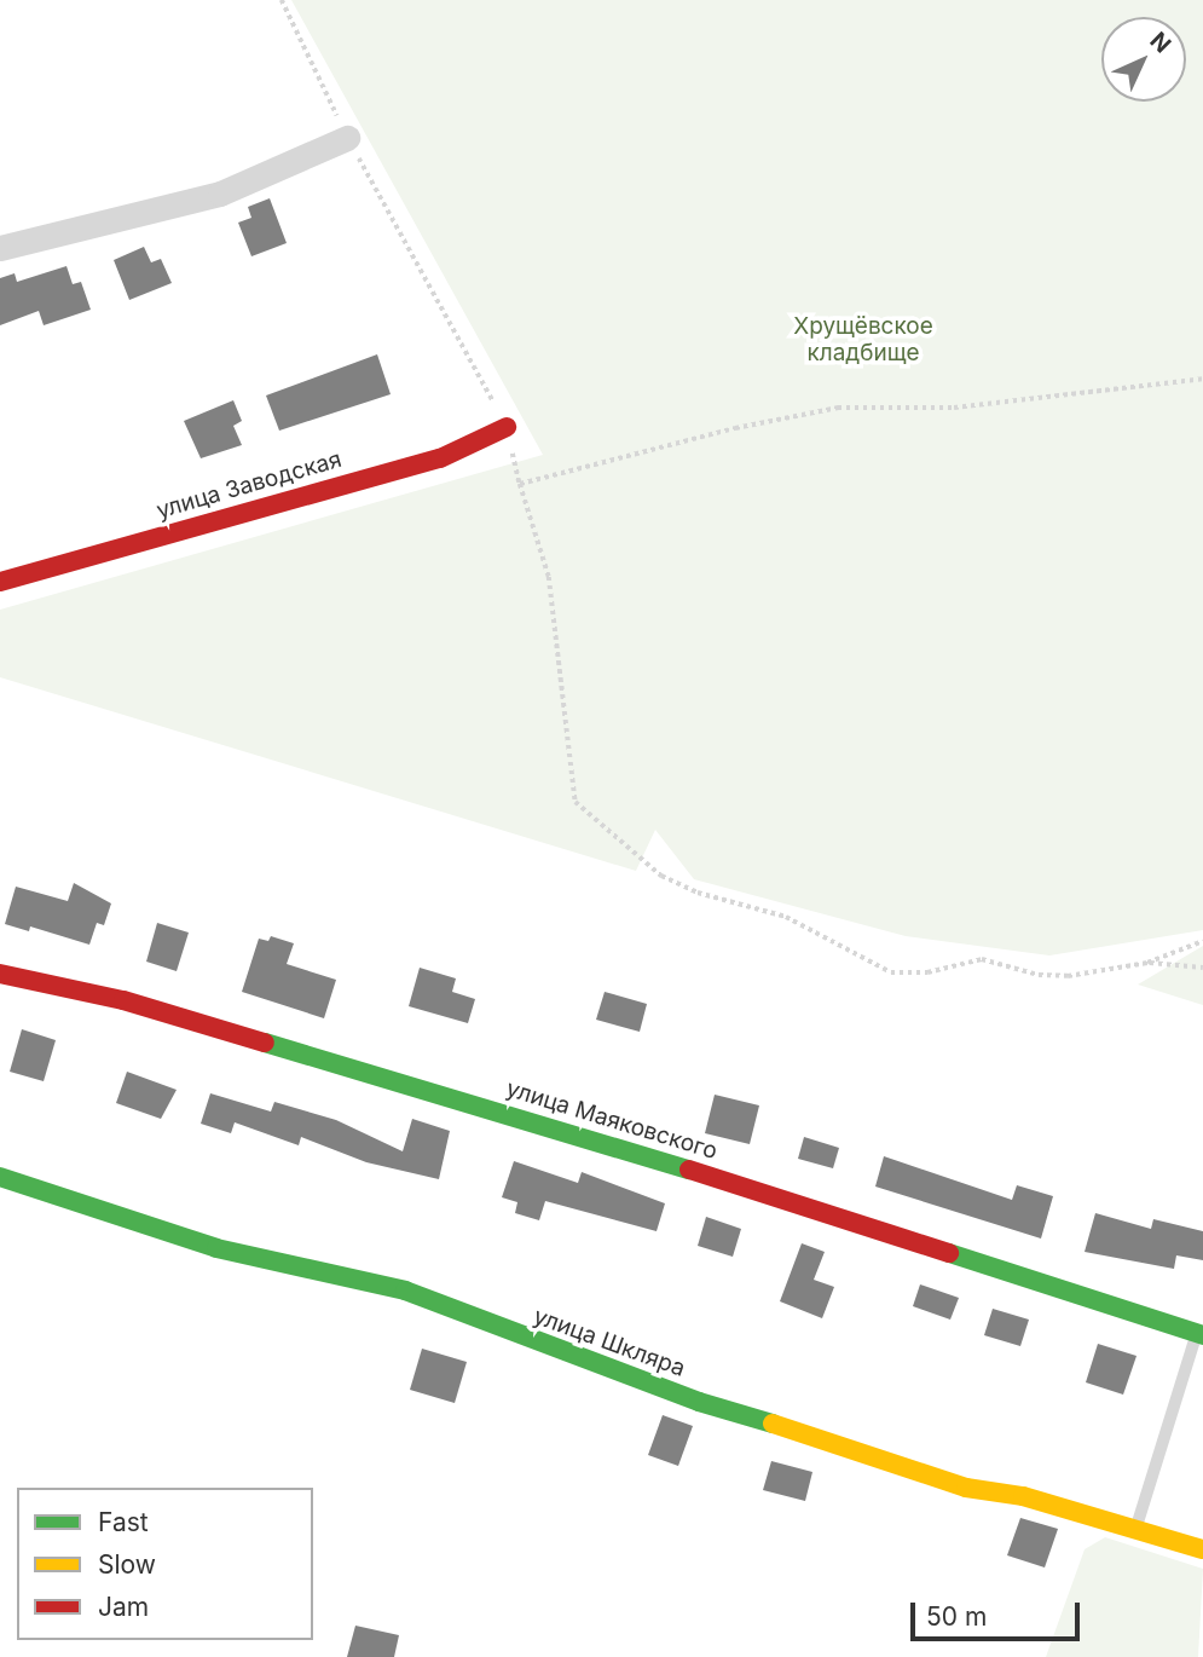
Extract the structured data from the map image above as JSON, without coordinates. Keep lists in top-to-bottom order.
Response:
{
  "streets": {
    "street": ["улица Заводская", "улица Маяковского", "улица Шкляра"]
  },
  "parks": ["Хрущёвское кладбище"],
  "legend": ["Fast", "Slow", "Jam"],
  "scale_bar": "50 m",
  "north": "top right"
}
